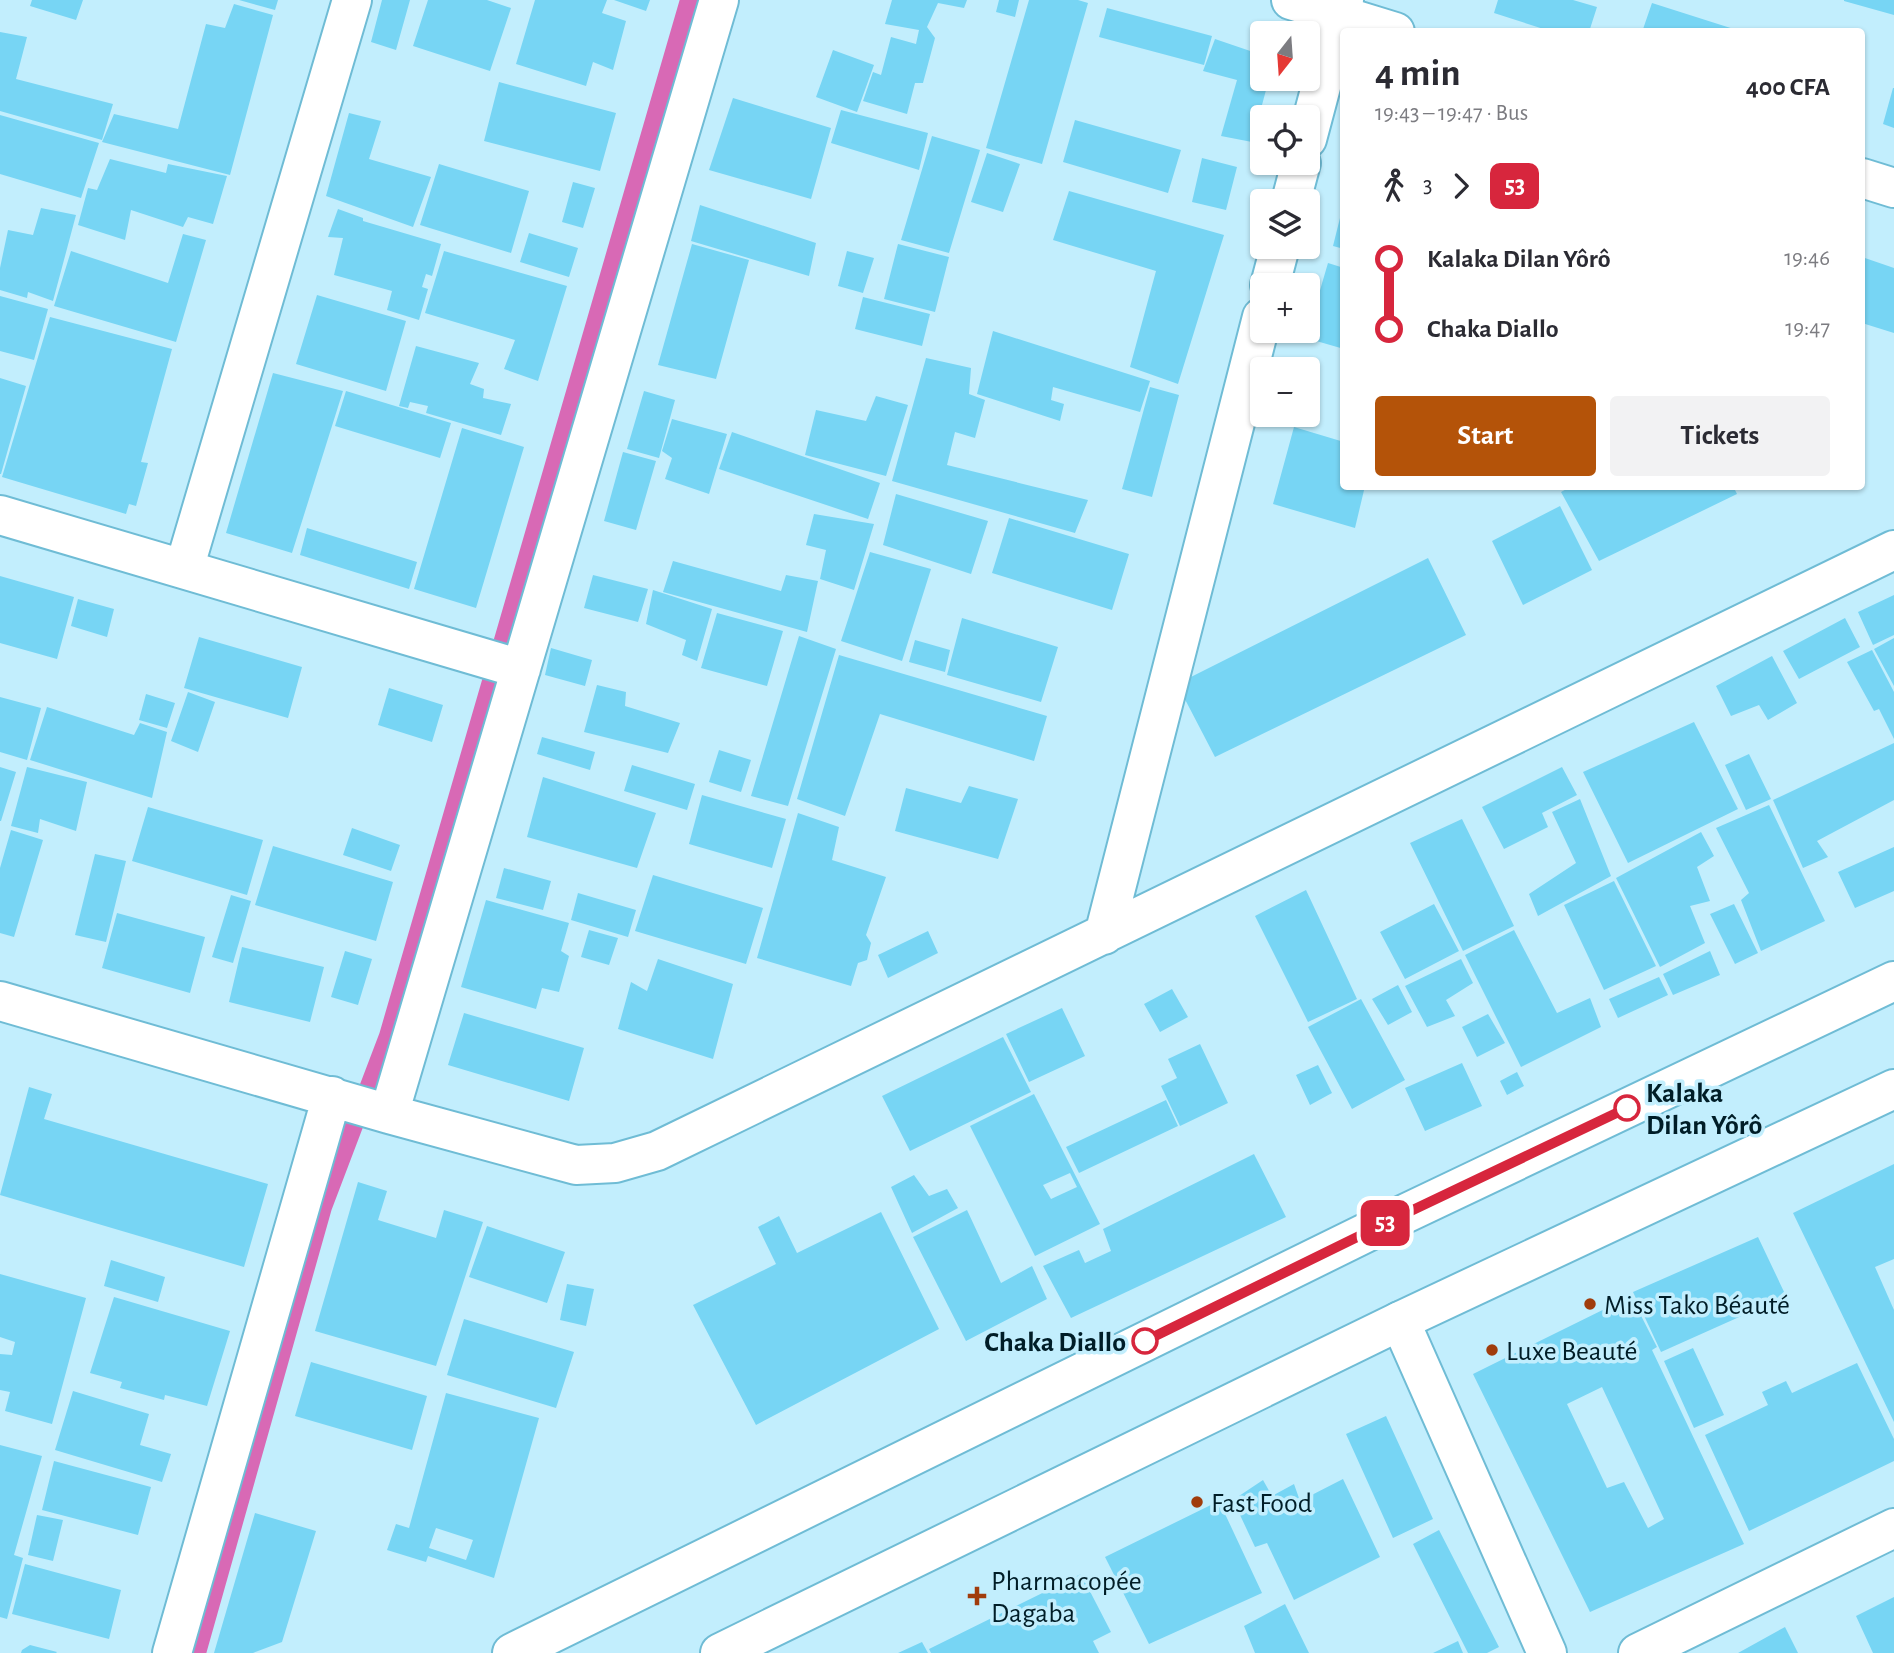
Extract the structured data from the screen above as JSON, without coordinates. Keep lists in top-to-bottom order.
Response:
{
  "places": {
    "other": [
      "Kalaka Dilan Yôrô",
      "Miss Tako Béauté",
      "Chaka Diallo",
      "Luxe Beauté",
      "Fast Food"
    ],
    "health": ["Pharmacopée Dagaba"]
  },
  "lines": ["bus line 53"],
  "north": "bottom",
  "page": {
    "on_map": "53",
    "map_buttons": ["+", "−"],
    "heading": ["4 min", "19:43 – 19:47 · Bus", "400 CFA"],
    "legs": ["3", "53"],
    "list": [
      {
        "name": "Kalaka Dilan Yôrô",
        "value": "19:46"
      },
      {
        "name": "Chaka Diallo",
        "value": "19:47"
      }
    ],
    "buttons": ["Start", "Tickets"]
  }
}
